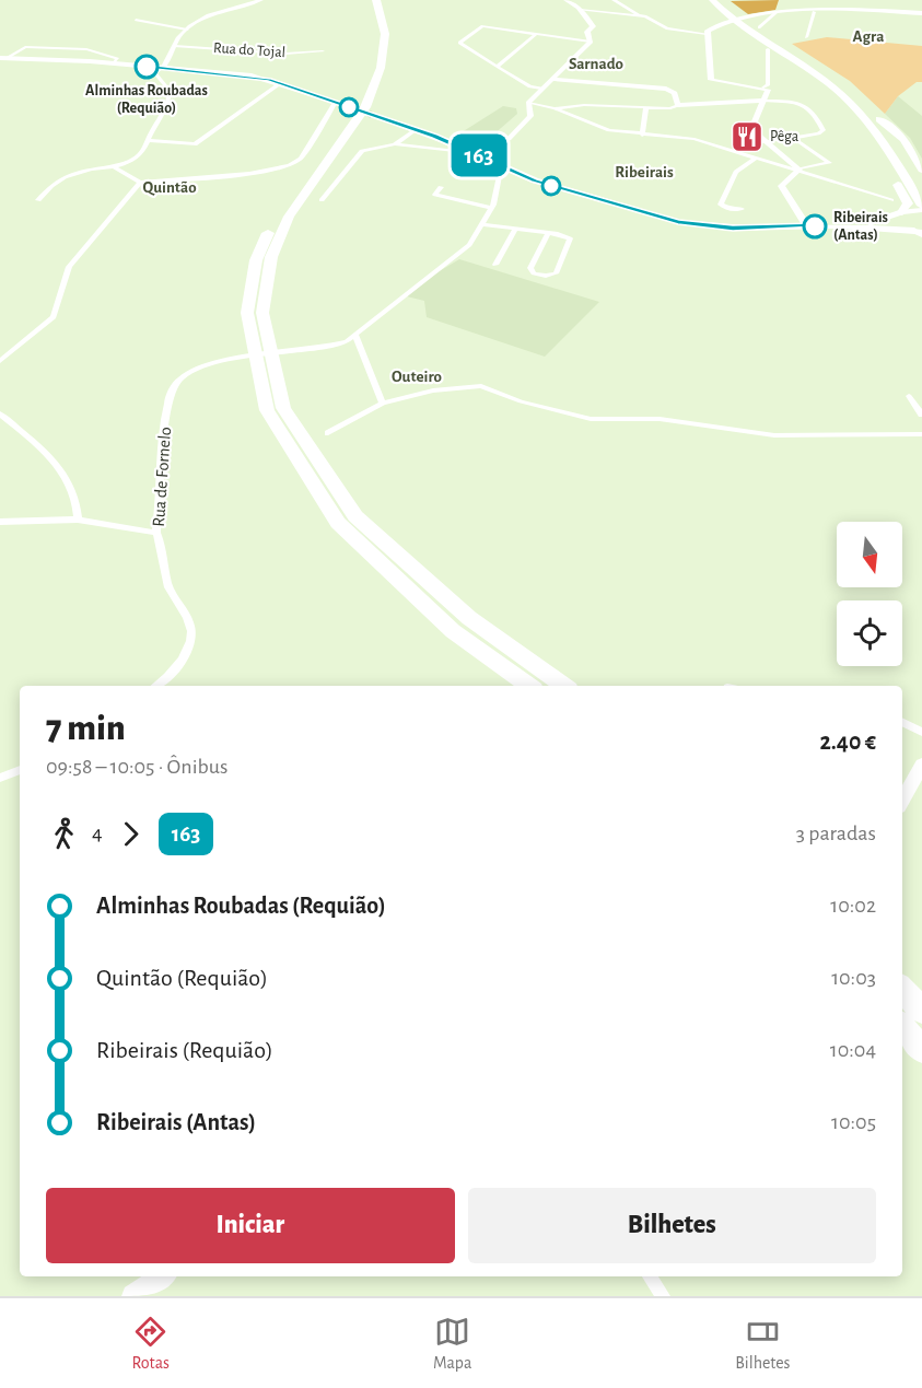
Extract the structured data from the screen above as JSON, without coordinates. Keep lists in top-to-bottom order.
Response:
{
  "streets": {
    "street": ["Rua do Tojal", "Rua de Fornelo"]
  },
  "districts": [
    "Agra",
    "Sarnado",
    "Ribeirais",
    "Quintão",
    "Outeiro"
  ],
  "places": {
    "other": ["Alminhas Roubadas (Requião)", "Ribeirais (Antas)"],
    "restaurant": ["Pêga"]
  },
  "lines": ["bus line 163"],
  "north": "bottom",
  "page": {
    "on_map": "163",
    "heading": ["7 min", "09:58 – 10:05 · Ônibus", "2.40 €"],
    "legs": ["4", "163", "3 paradas"],
    "list": [
      {
        "name": "Alminhas Roubadas (Requião)",
        "value": "10:02"
      },
      {
        "name": "Quintão (Requião)",
        "value": "10:03"
      },
      {
        "name": "Ribeirais (Requião)",
        "value": "10:04"
      },
      {
        "name": "Ribeirais (Antas)",
        "value": "10:05"
      }
    ],
    "buttons": ["Iniciar", "Bilhetes"],
    "tabs": ["Rotas", "Mapa", "Bilhetes"]
  }
}
